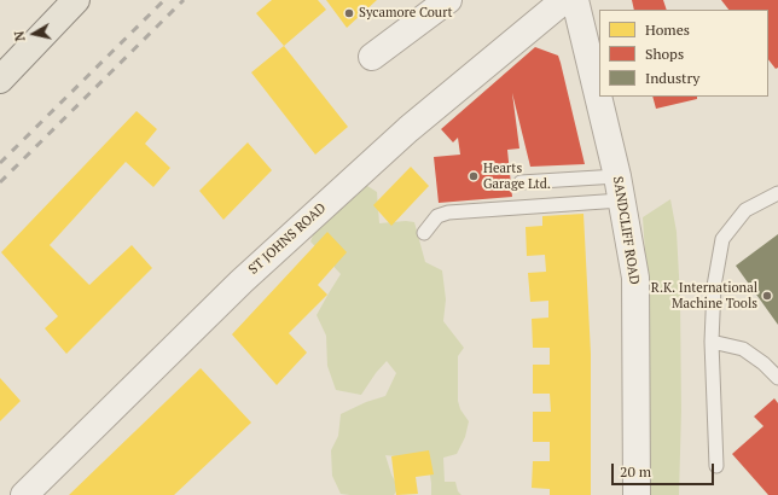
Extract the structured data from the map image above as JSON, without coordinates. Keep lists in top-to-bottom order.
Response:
{
  "streets": {
    "street": ["SANDCLIFF ROAD", "ST JOHNS ROAD"]
  },
  "places": ["Sycamore Court", "Hearts Garage Ltd.", "R.K. International Machine Tools"],
  "legend": ["Homes", "Shops", "Industry"],
  "scale_bar": "20 m",
  "north": "left"
}
